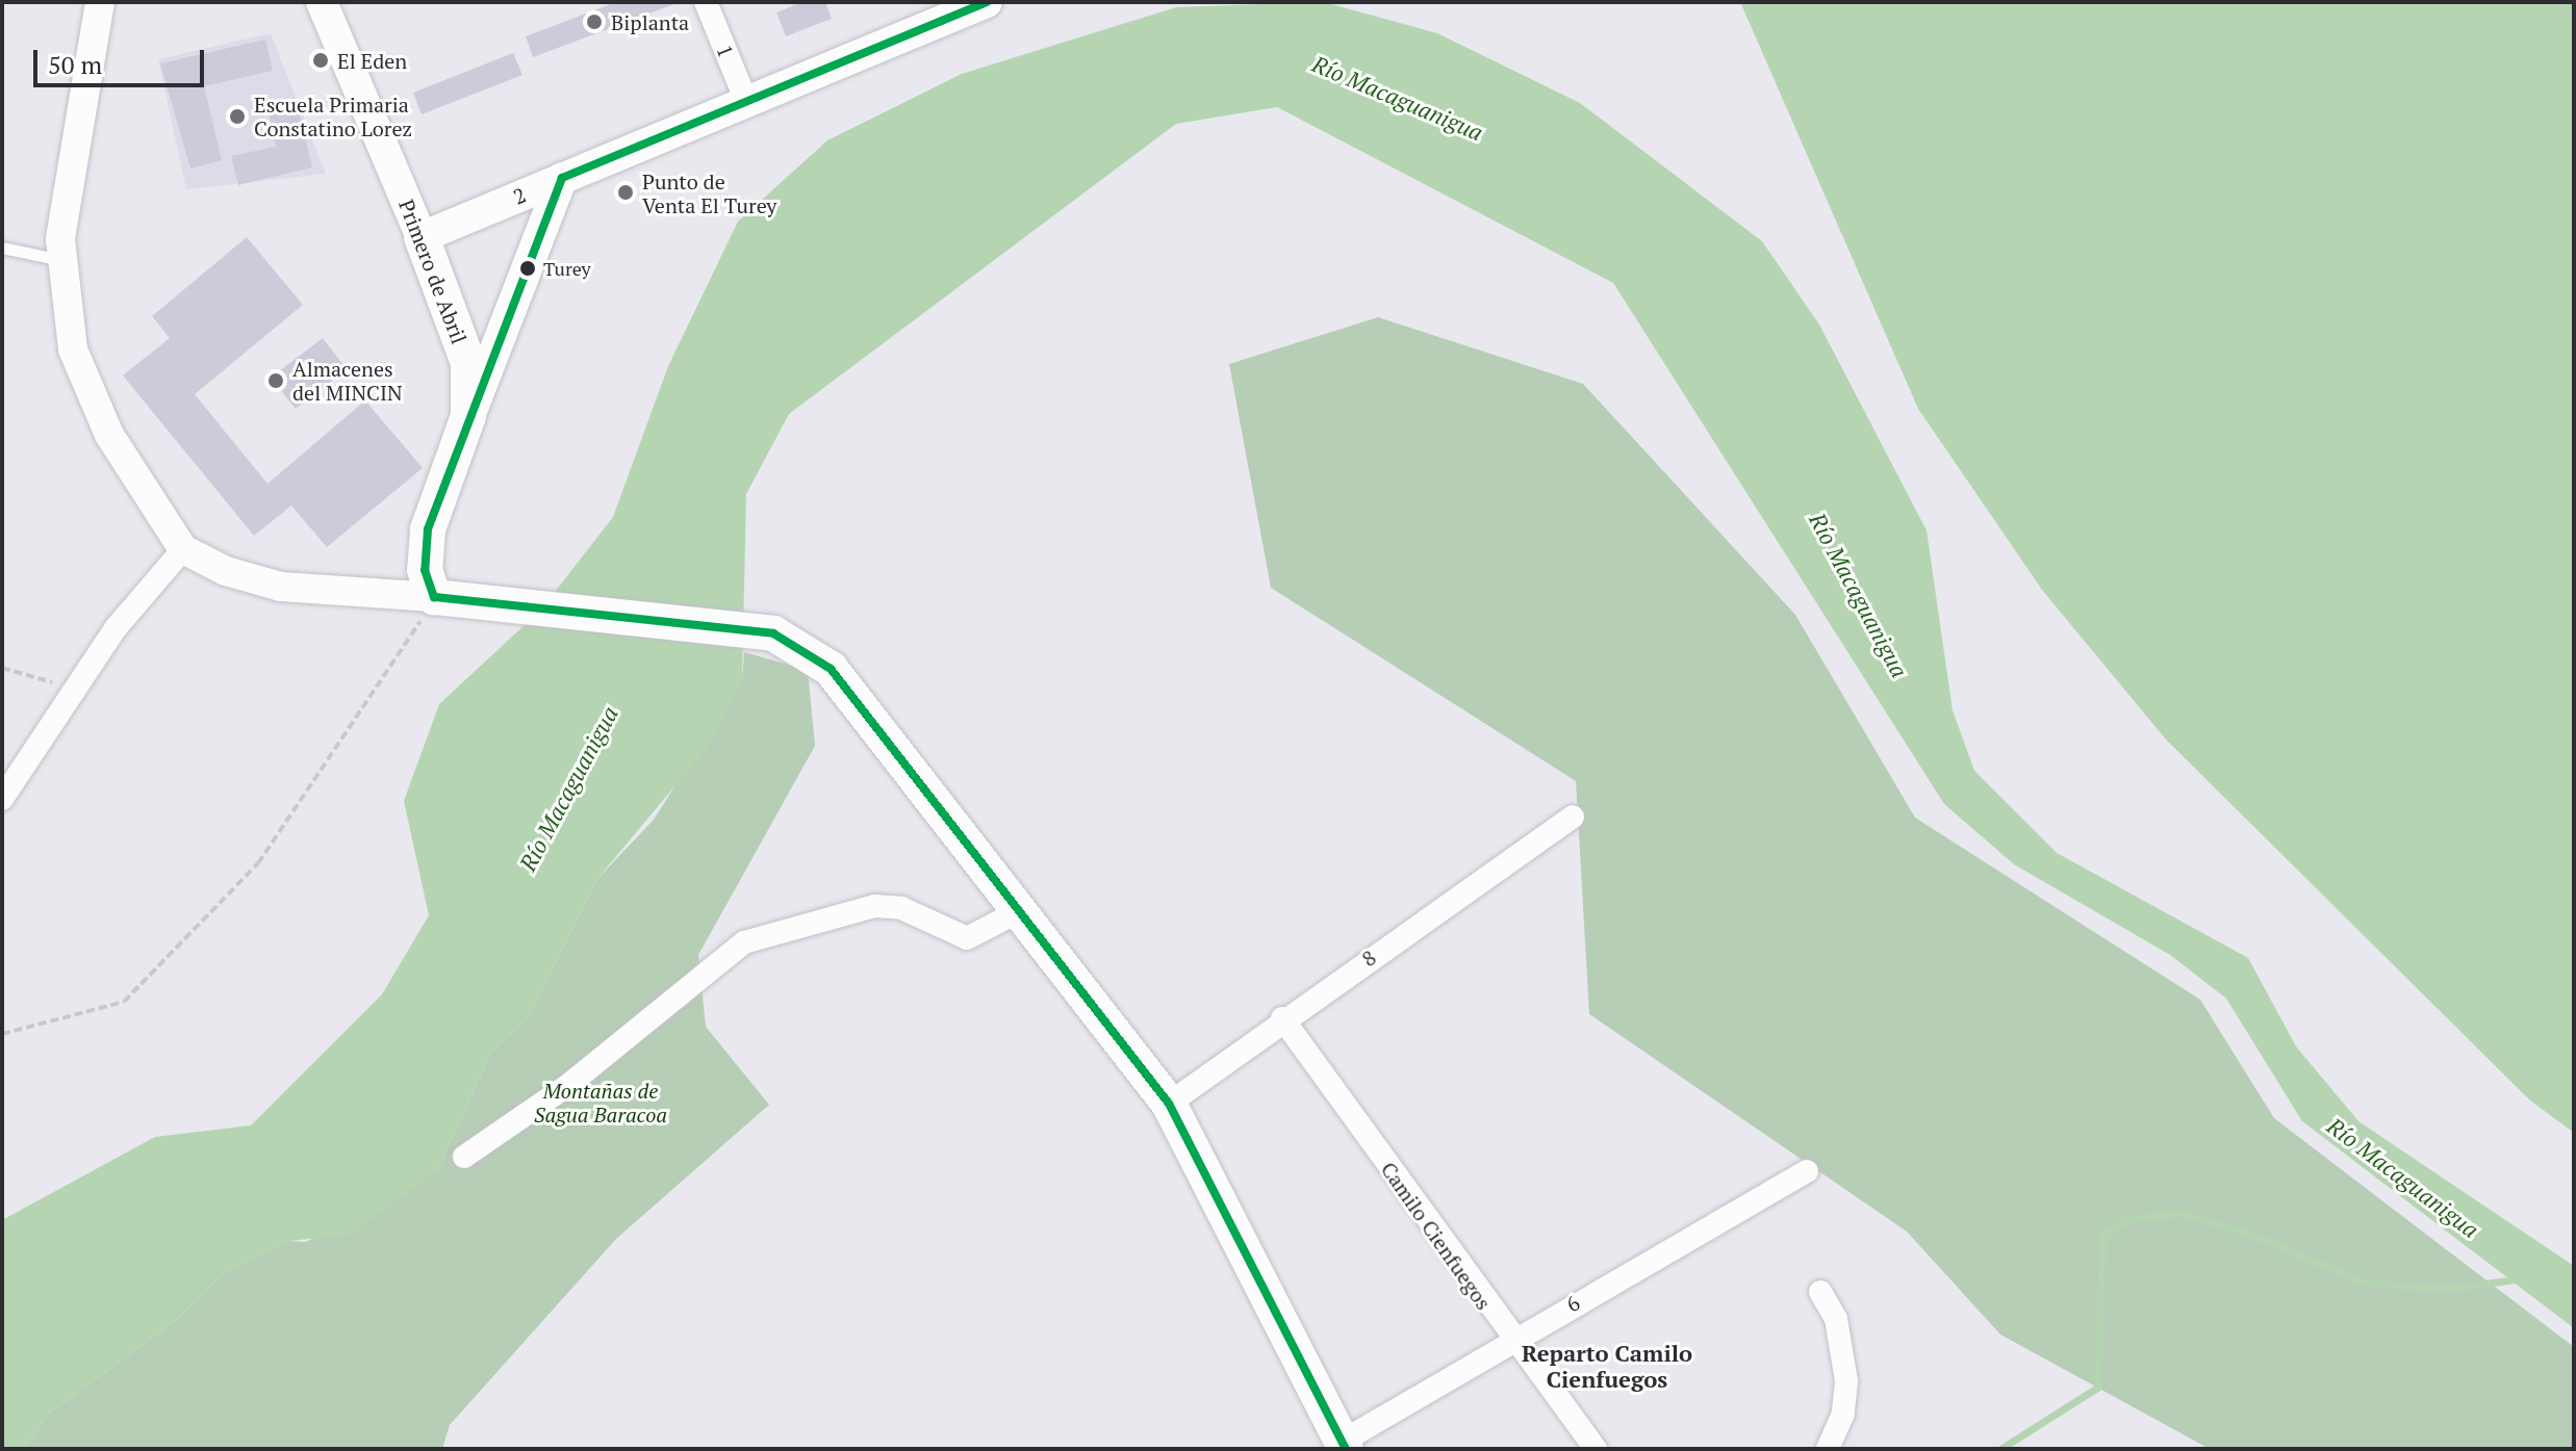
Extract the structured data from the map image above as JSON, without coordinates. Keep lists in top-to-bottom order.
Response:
{
  "streets": {
    "main road": ["2", "Primero de Abril"],
    "street": [
      "1",
      "8",
      "Camilo Cienfuegos",
      "6"
    ]
  },
  "crossings": [
    ["1", "2"],
    ["2", "Primero de Abril"],
    ["8", "Camilo Cienfuegos"],
    ["Camilo Cienfuegos", "6"]
  ],
  "districts": ["Reparto Camilo Cienfuegos"],
  "water": ["Río Macaguanigua"],
  "parks": ["Montañas de Sagua Baracoa"],
  "places": [
    "Biplanta",
    "El Eden",
    "Escuela Primaria Constatino Lorez",
    "Punto de Venta El Turey",
    "Turey",
    "Almacenes del MINCIN"
  ],
  "lines": ["transit line 1"],
  "scale_bar": "50 m"
}
